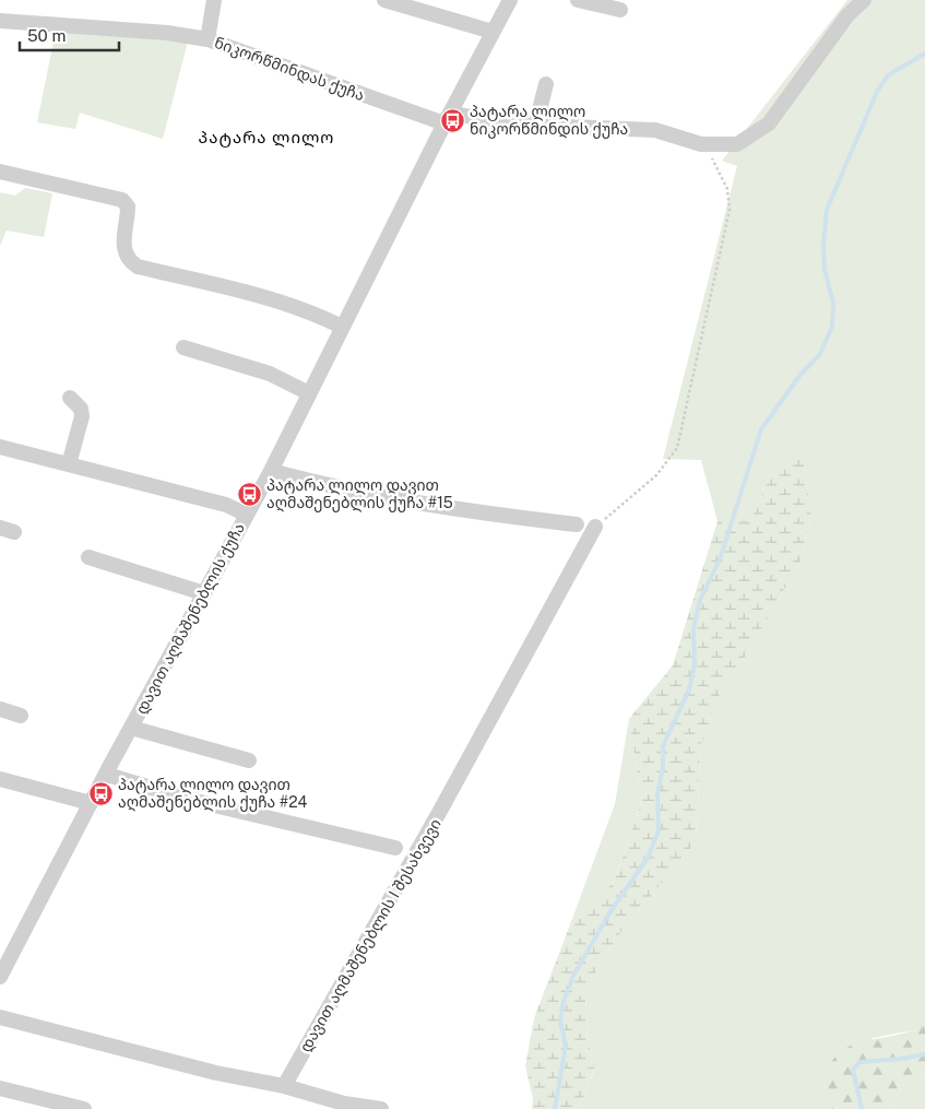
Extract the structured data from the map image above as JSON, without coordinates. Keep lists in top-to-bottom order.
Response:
{
  "streets": {
    "street": ["ნიკორწმინდას ქუჩა", "დავით აღმაშენებლის ქუჩა", "დავით აღმაშენებლის I შესახვევი"]
  },
  "crossings": [
    ["ნიკორწმინდას ქუჩა", "დავით აღმაშენებლის ქუჩა"]
  ],
  "districts": ["პატარა ლილო"],
  "places": {
    "bus stop": ["პატარა ლილო ნიკორწმინდის ქუჩა", "პატარა ლილო დავით აღმაშენებლის ქუჩა #15", "პატარა ლილო დავით აღმაშენებლის ქუჩა #24"]
  },
  "scale_bar": "50 m"
}
